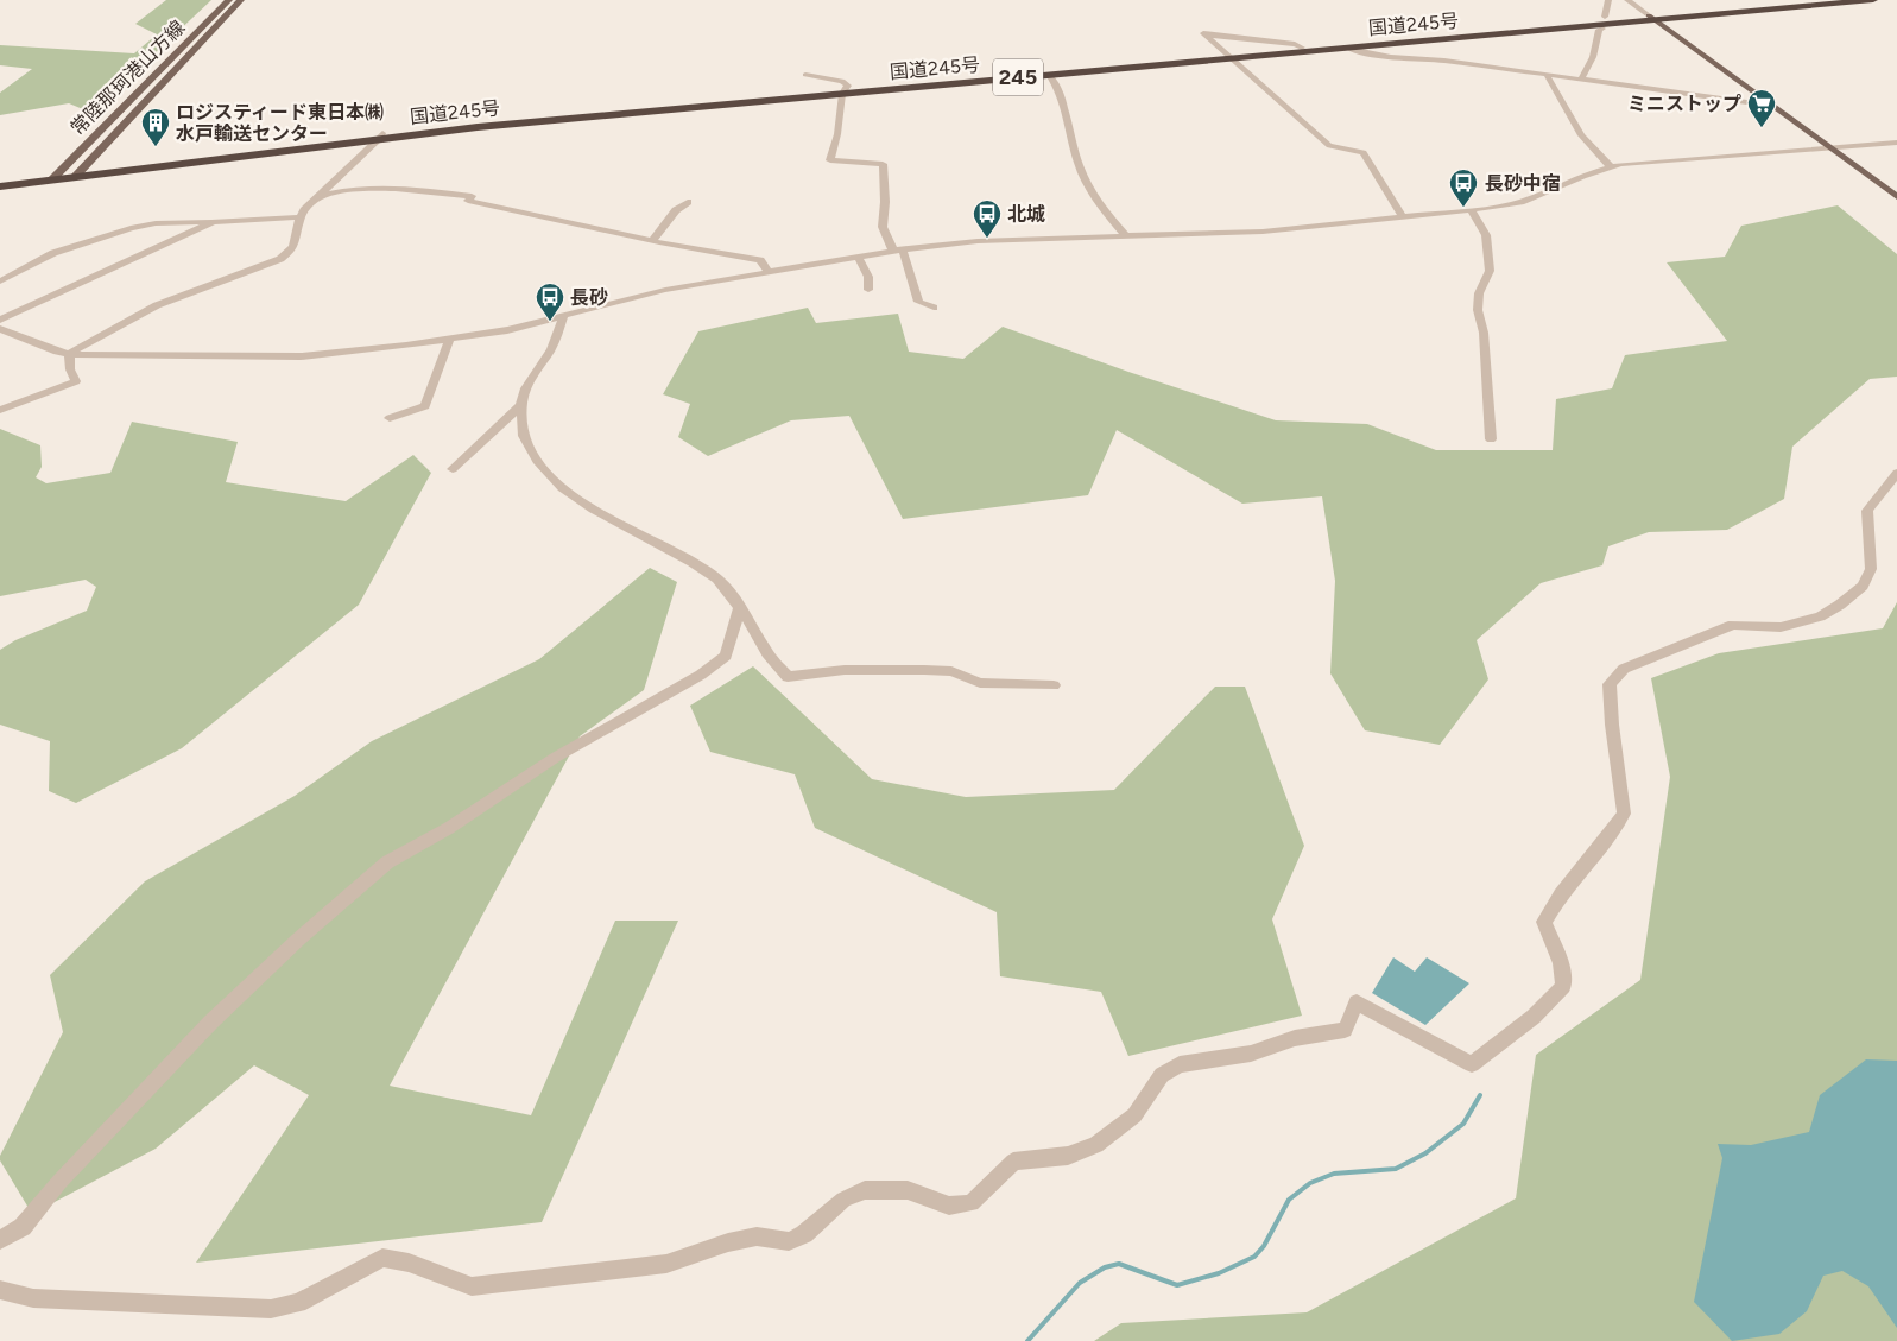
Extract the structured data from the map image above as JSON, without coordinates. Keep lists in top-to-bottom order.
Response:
{
  "streets": {
    "highway": ["国道245号", "245"],
    "main road": ["常陸那珂港山方線"]
  },
  "crossings": [
    ["国道245号", "常陸那珂港山方線"]
  ],
  "places": {
    "supermarket": ["ミニストップ"],
    "building": ["ロジスティード東日本㈱ 水戸輸送センター"],
    "bus stop": ["長砂中宿", "北城", "長砂"]
  }
}
